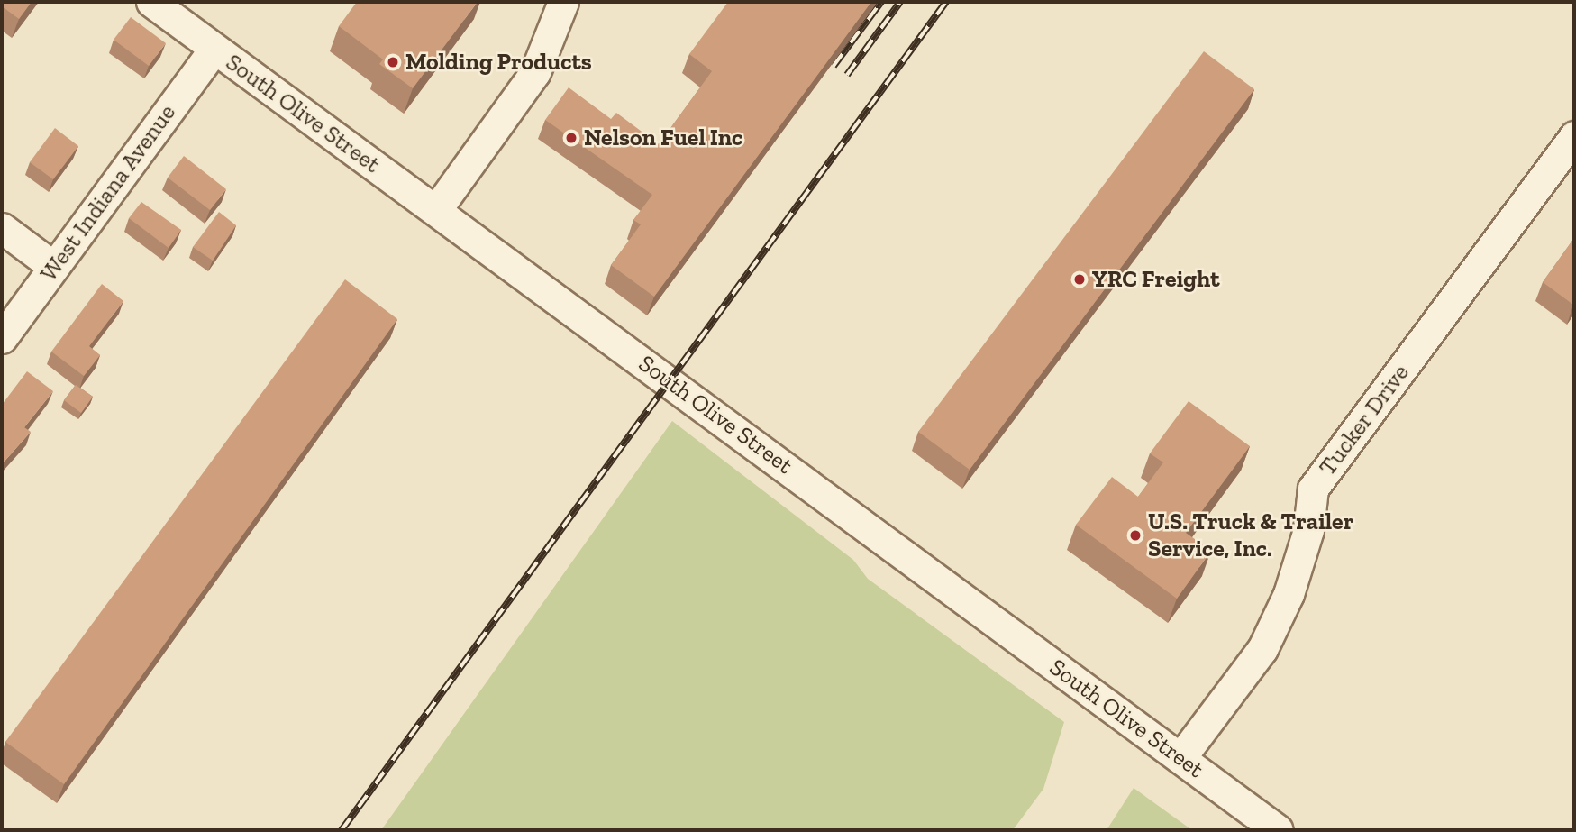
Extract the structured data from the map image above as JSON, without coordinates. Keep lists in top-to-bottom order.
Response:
{
  "streets": {
    "street": ["South Olive Street", "West Indiana Avenue", "Tucker Drive"]
  },
  "crossings": [
    ["South Olive Street", "West Indiana Avenue"],
    ["South Olive Street", "Tucker Drive"]
  ],
  "places": [
    "Molding Products",
    "Nelson Fuel Inc",
    "YRC Freight",
    "U.S. Truck & Trailer Service, Inc."
  ]
}
